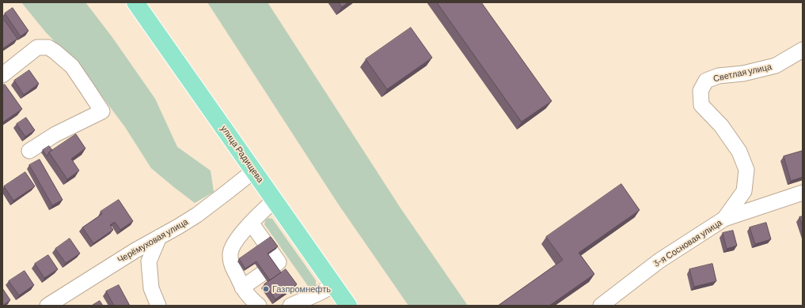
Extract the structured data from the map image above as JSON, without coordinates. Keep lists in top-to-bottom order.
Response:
{
  "streets": {
    "main road": ["улица Радищева"],
    "street": ["Светлая улица", "Черёмуховая улица", "3-я Сосновая улица"]
  },
  "crossings": [
    ["Светлая улица", "3-я Сосновая улица"],
    ["улица Радищева", "Черёмуховая улица"]
  ],
  "places": ["Газпромнефть"]
}
